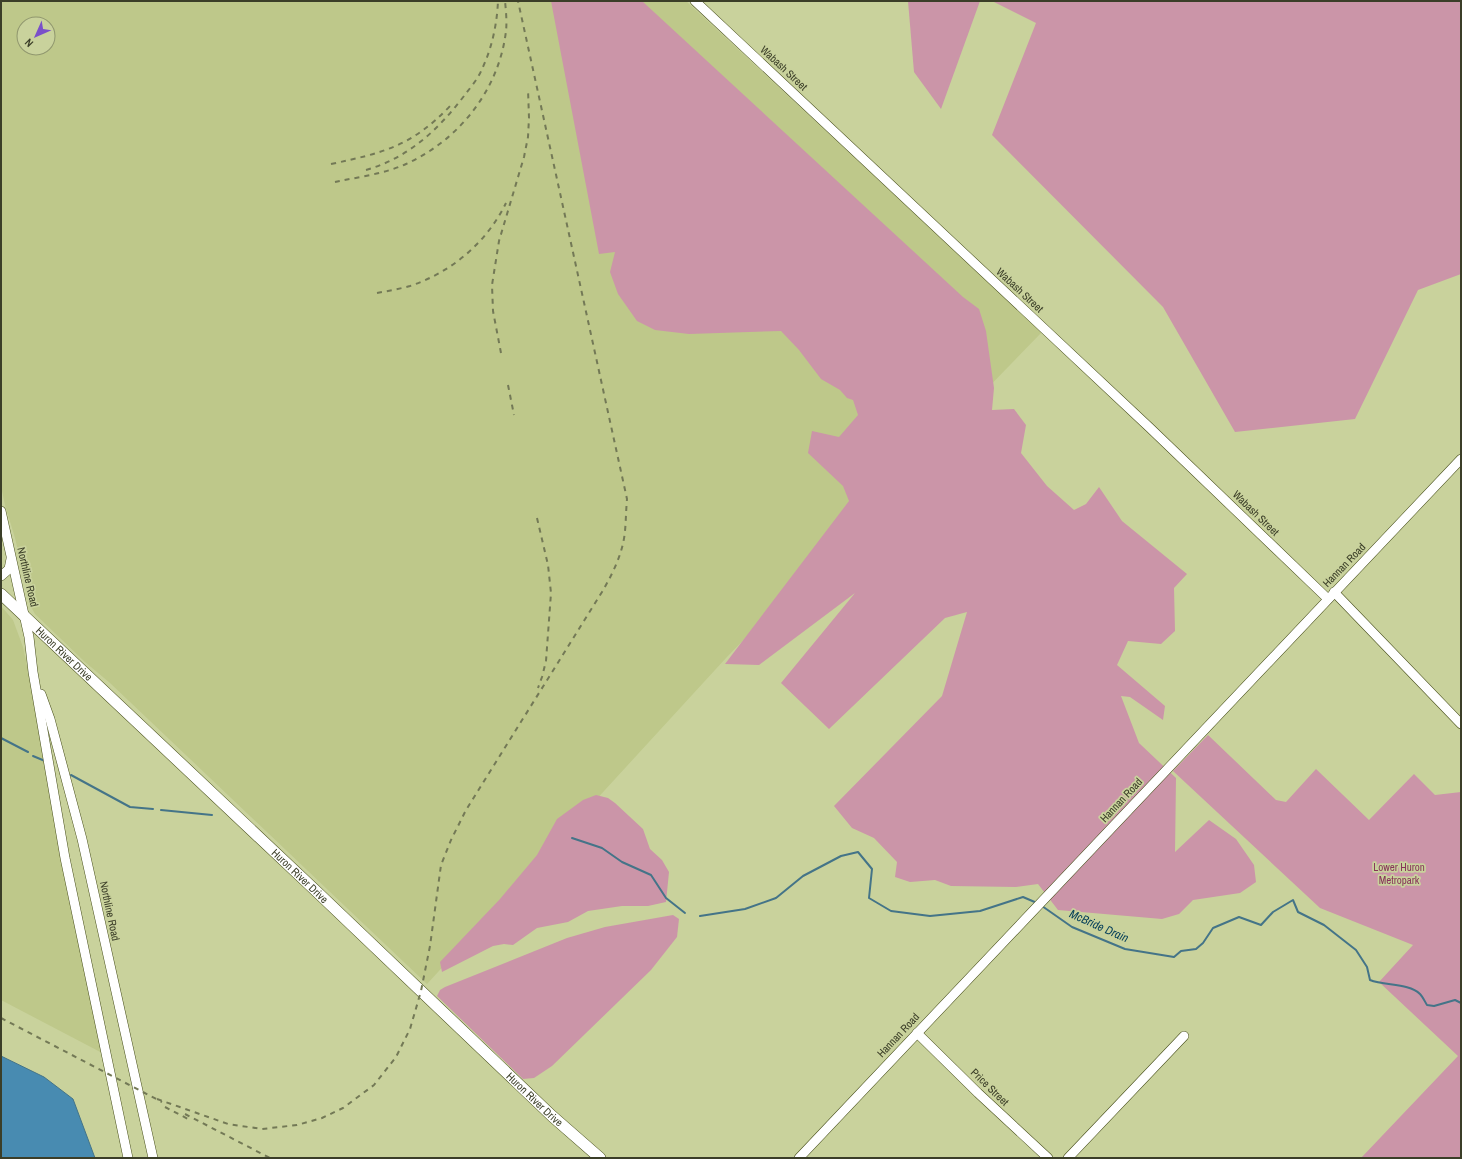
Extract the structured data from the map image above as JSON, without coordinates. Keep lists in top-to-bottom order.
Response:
{
  "streets": {
    "main road": ["Huron River Drive"],
    "street": [
      "Wabash Street",
      "Hannan Road",
      "Northline Road",
      "Price Street"
    ]
  },
  "crossings": [
    ["Wabash Street", "Hannan Road"],
    ["Hannan Road", "Price Street"],
    ["Northline Road", "Huron River Drive"]
  ],
  "water": ["McBride Drain"],
  "parks": ["Lower Huron Metropark"],
  "north": "bottom left"
}
